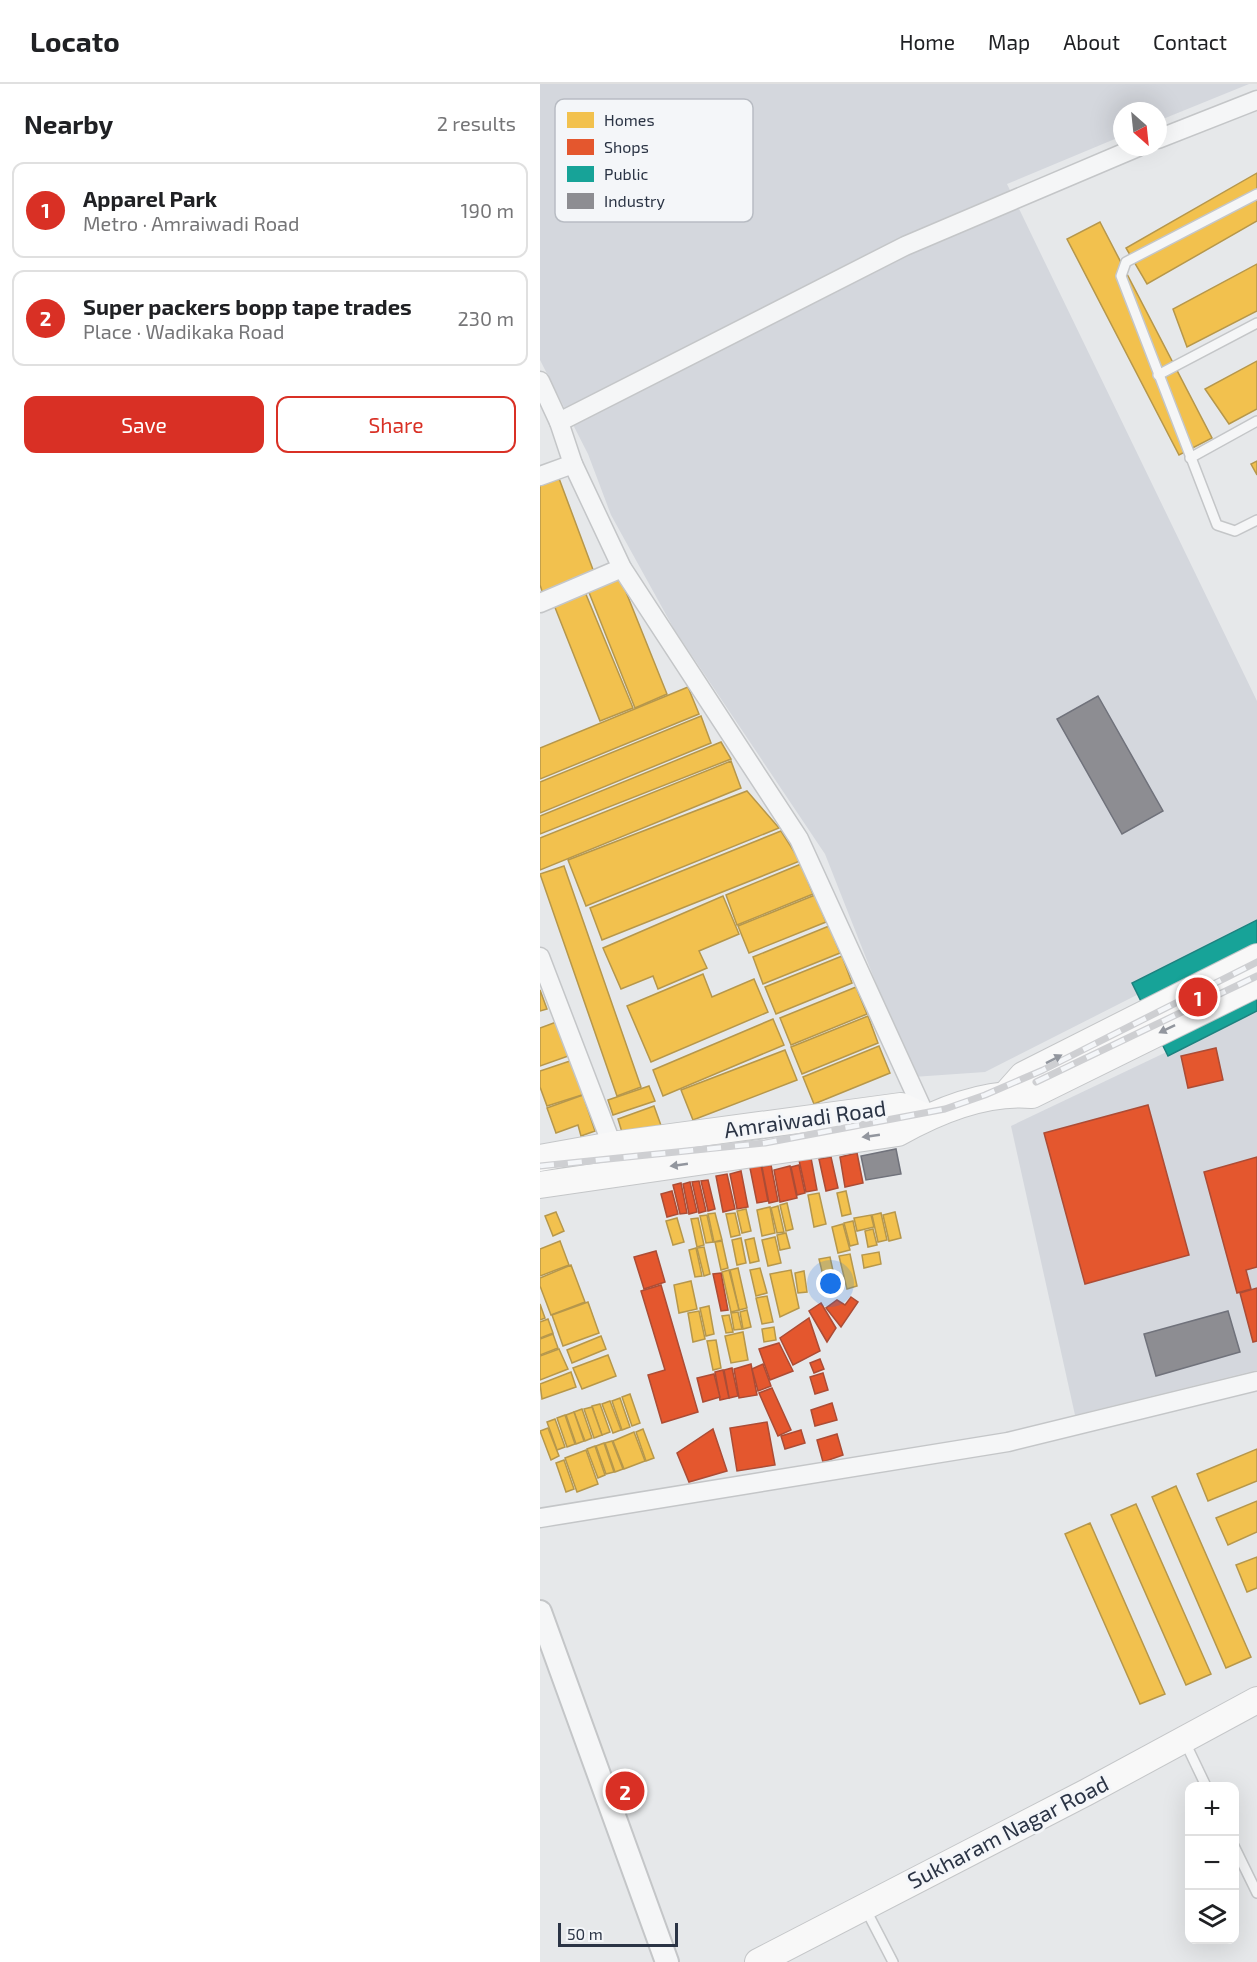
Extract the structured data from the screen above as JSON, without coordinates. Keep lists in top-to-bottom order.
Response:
{
  "streets": {
    "main road": ["Amraiwadi Road", "Sukharam Nagar Road"]
  },
  "legend": [
    "Homes",
    "Shops",
    "Public",
    "Industry"
  ],
  "scale_bar": "50 m",
  "north": "bottom right",
  "page": {
    "header": "Locato",
    "nav": [
      "Home",
      "Map",
      "About",
      "Contact"
    ],
    "heading": ["Nearby", "2 results"],
    "list": [
      {
        "mark": "1",
        "name": "Apparel Park",
        "note": "Metro · Amraiwadi Road",
        "value": "190 m"
      },
      {
        "mark": "2",
        "name": "Super packers bopp tape trades",
        "note": "Place · Wadikaka Road",
        "value": "230 m"
      }
    ],
    "buttons": ["Save", "Share"],
    "pins": ["1", "2"],
    "map_buttons": ["+", "−"],
    "scale": "50 m"
  }
}
